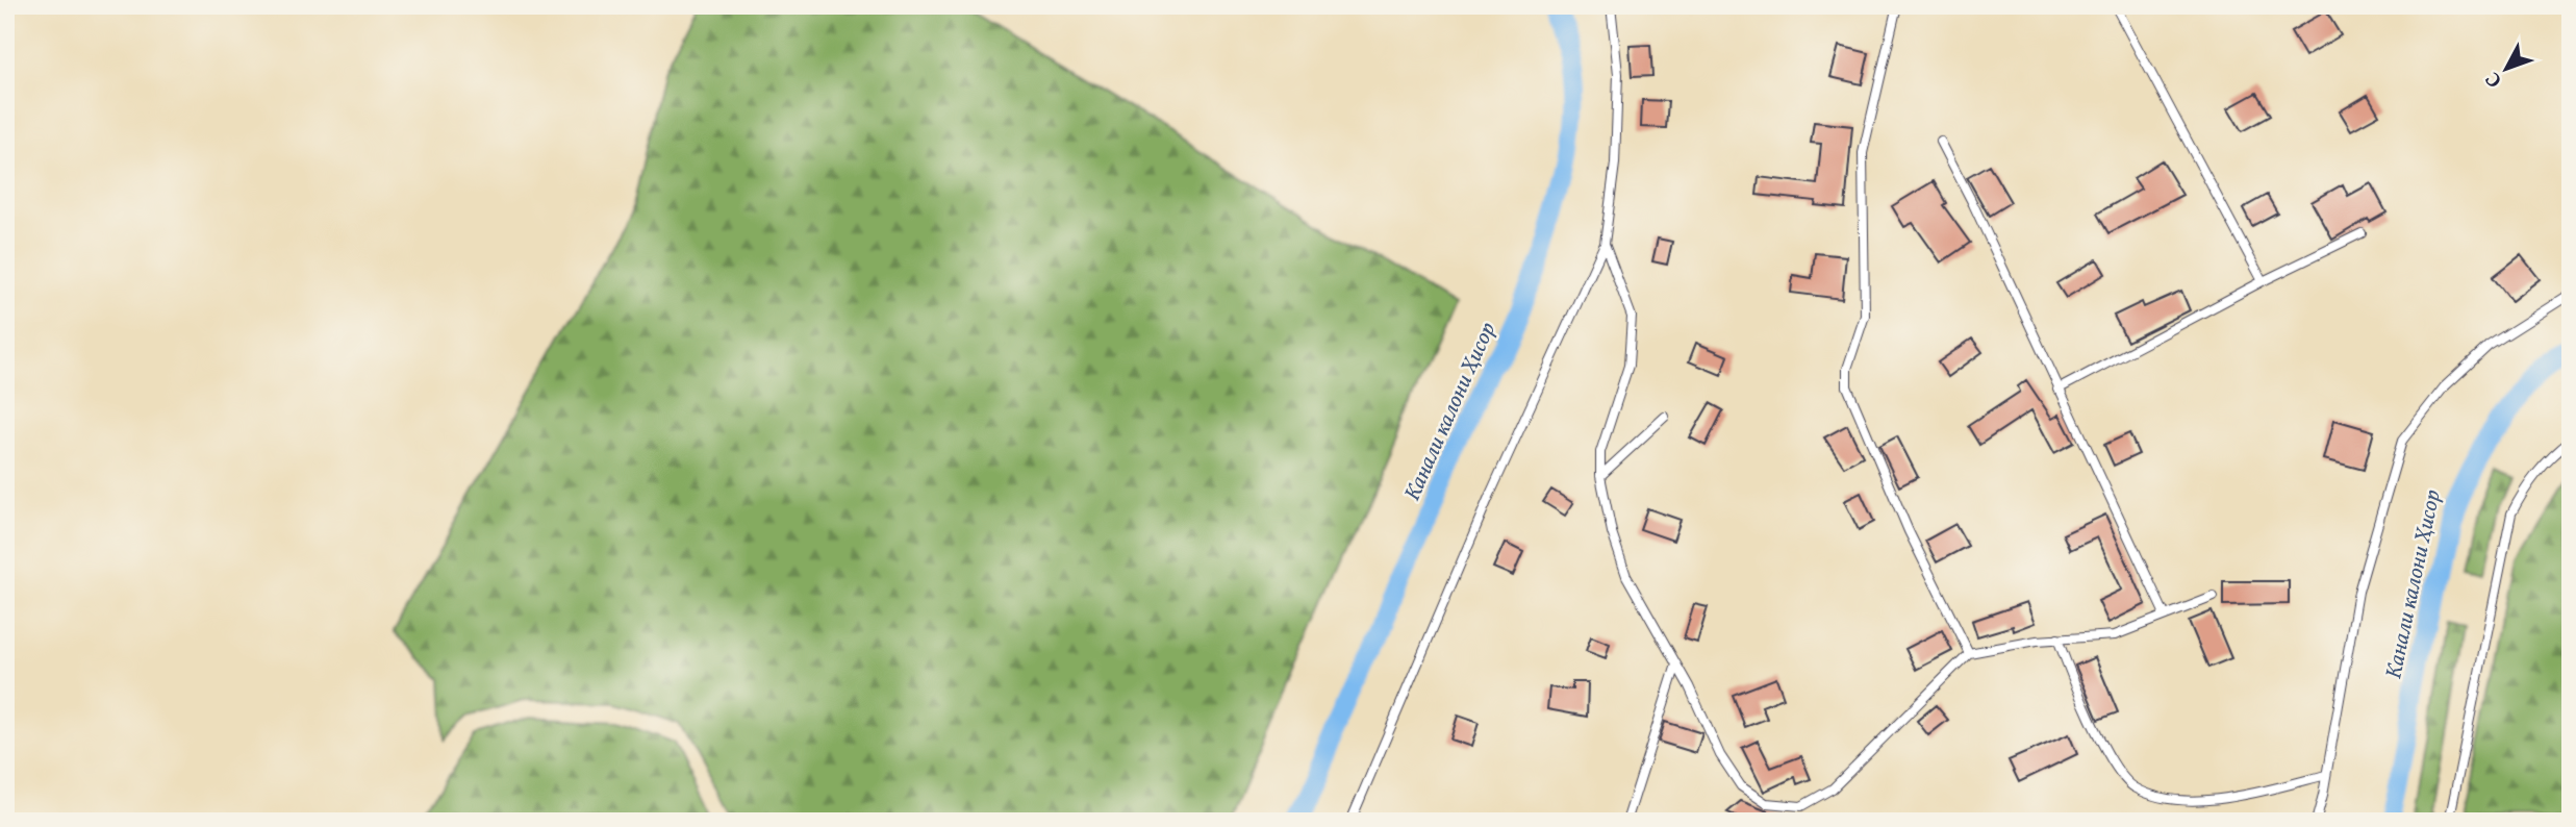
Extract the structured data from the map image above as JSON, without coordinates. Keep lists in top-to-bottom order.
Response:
{
  "water": ["Канали калони Ҳисор"],
  "north": "bottom left"
}
